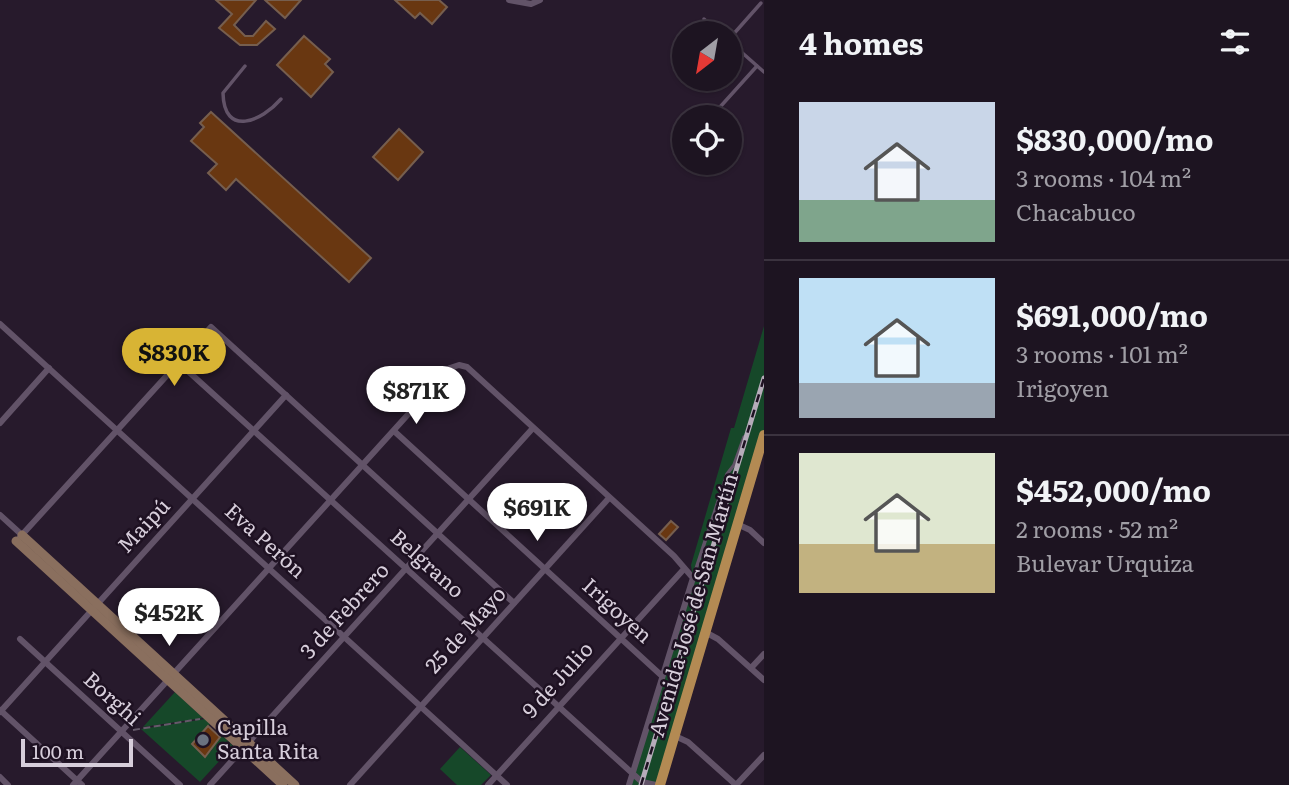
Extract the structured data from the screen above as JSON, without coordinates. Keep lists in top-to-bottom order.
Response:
{
  "streets": {
    "main road": ["Avenida José de San Martín"],
    "street": [
      "Maipú",
      "Eva Perón",
      "Belgrano",
      "3 de Febrero",
      "Irigoyen",
      "25 de Mayo",
      "9 de Julio",
      "Borghi"
    ]
  },
  "crossings": [
    ["Maipú", "Eva Perón"],
    ["Maipú", "Belgrano"],
    ["Maipú", "Borghi"],
    ["Eva Perón", "3 de Febrero"],
    ["Eva Perón", "25 de Mayo"],
    ["Eva Perón", "9 de Julio"],
    ["Belgrano", "Avenida José de San Martín"],
    ["Belgrano", "3 de Febrero"],
    ["Belgrano", "25 de Mayo"],
    ["Belgrano", "9 de Julio"],
    ["3 de Febrero", "Irigoyen"],
    ["Irigoyen", "25 de Mayo"],
    ["Irigoyen", "9 de Julio"]
  ],
  "places": ["Capilla Santa Rita"],
  "scale_bar": "100 m",
  "north": "bottom left",
  "page": {
    "heading": "4 homes",
    "list": [
      {
        "name": "$830,000/mo",
        "note": "3 rooms · 104 m² · Chacabuco"
      },
      {
        "name": "$691,000/mo",
        "note": "3 rooms · 101 m² · Irigoyen"
      },
      {
        "name": "$452,000/mo",
        "note": "2 rooms · 52 m² · Bulevar Urquiza"
      }
    ],
    "price": [
      "$830K",
      "$871K",
      "$691K",
      "$452K"
    ],
    "scale": "100 m"
  }
}
